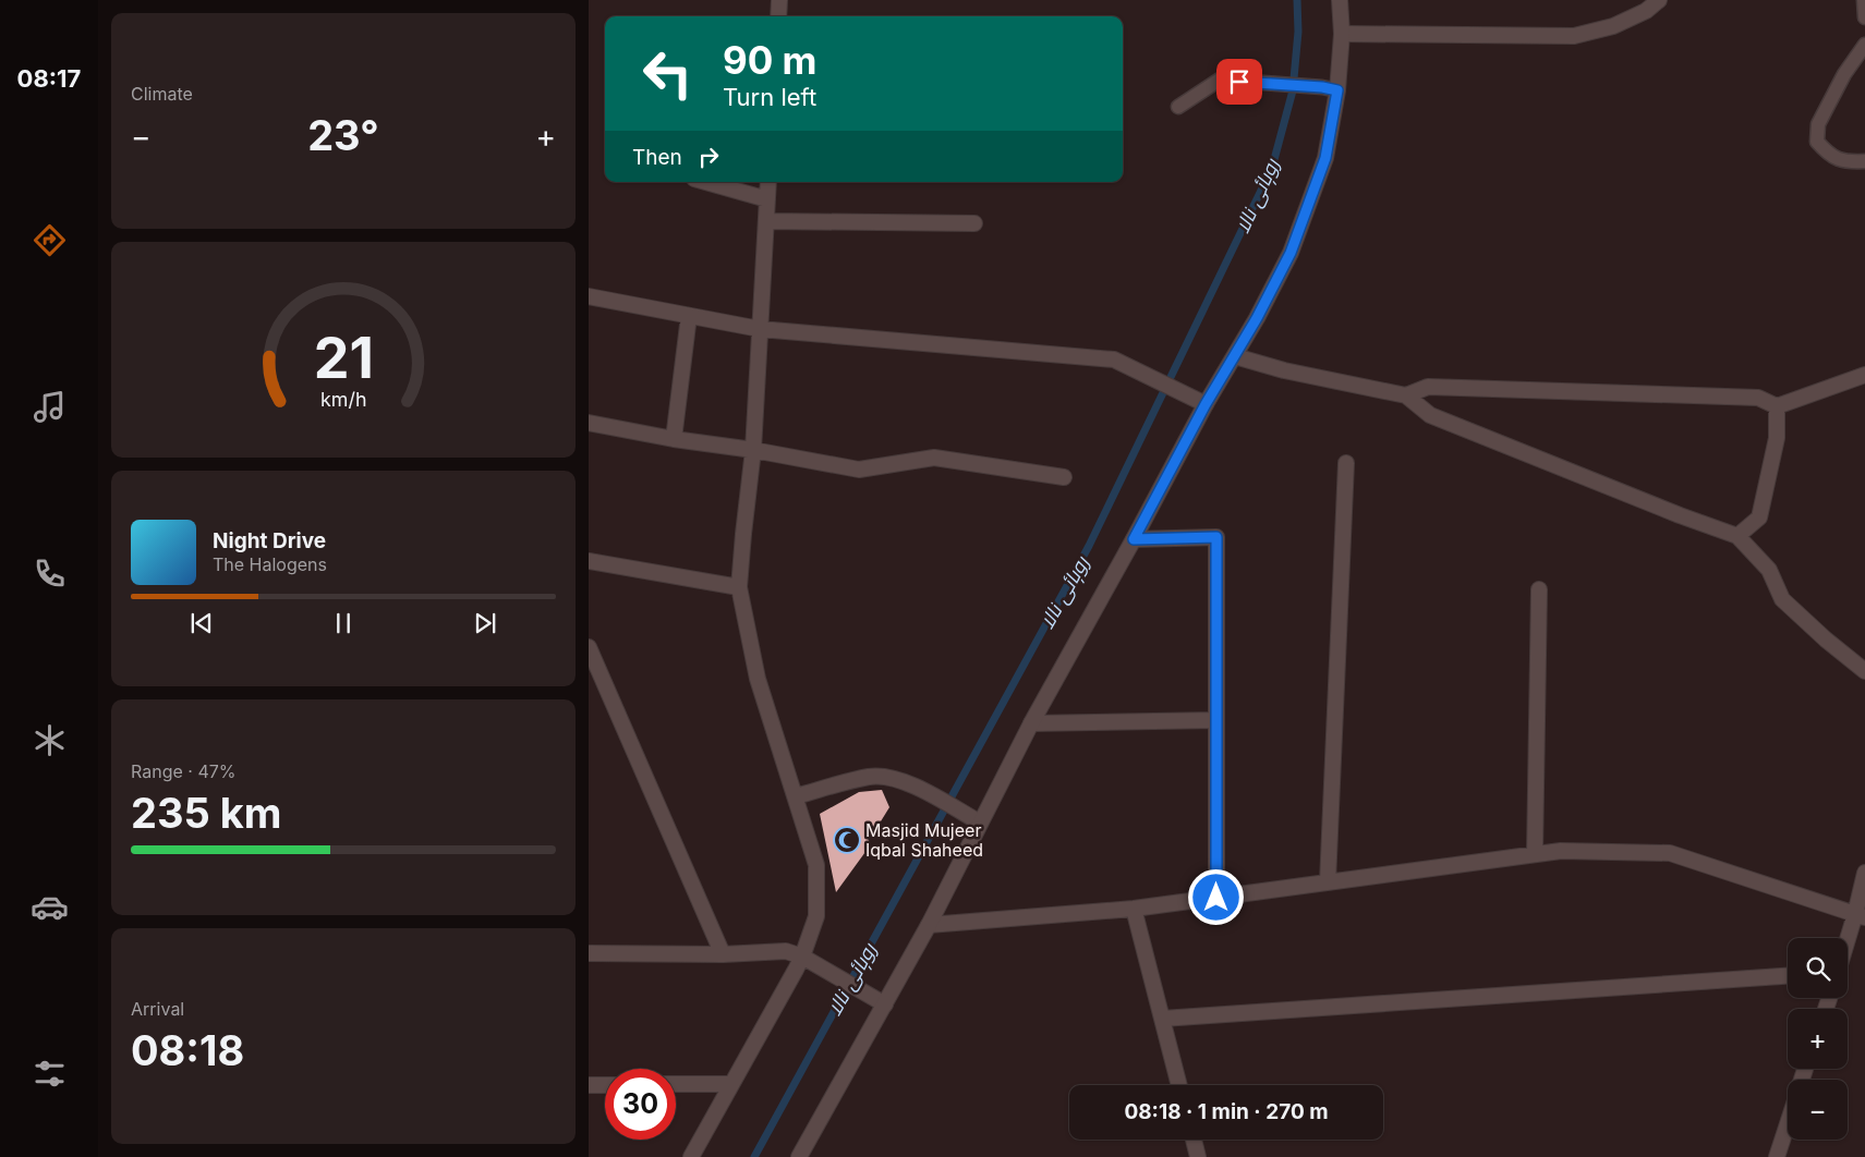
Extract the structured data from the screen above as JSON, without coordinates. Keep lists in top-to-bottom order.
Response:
{
  "water": ["روہائی نالا"],
  "places": {
    "mosque": ["Masjid Mujeer Iqbal Shaheed"]
  },
  "page": {
    "tabs": "08:17",
    "tile": [
      "Climate",
      ["Range · 47%", "235 km"],
      ["Arrival", "08:18"]
    ],
    "turn": ["90 m", "Turn left"],
    "heat": ["−", "23°", "+"],
    "then": "Then",
    "song": ["Night Drive", "The Halogens"],
    "map_buttons": ["+", "−"],
    "limit": "30",
    "trip": "08:18 · 1 min · 270 m",
    "gauge": ["21", "km/h"]
  }
}
